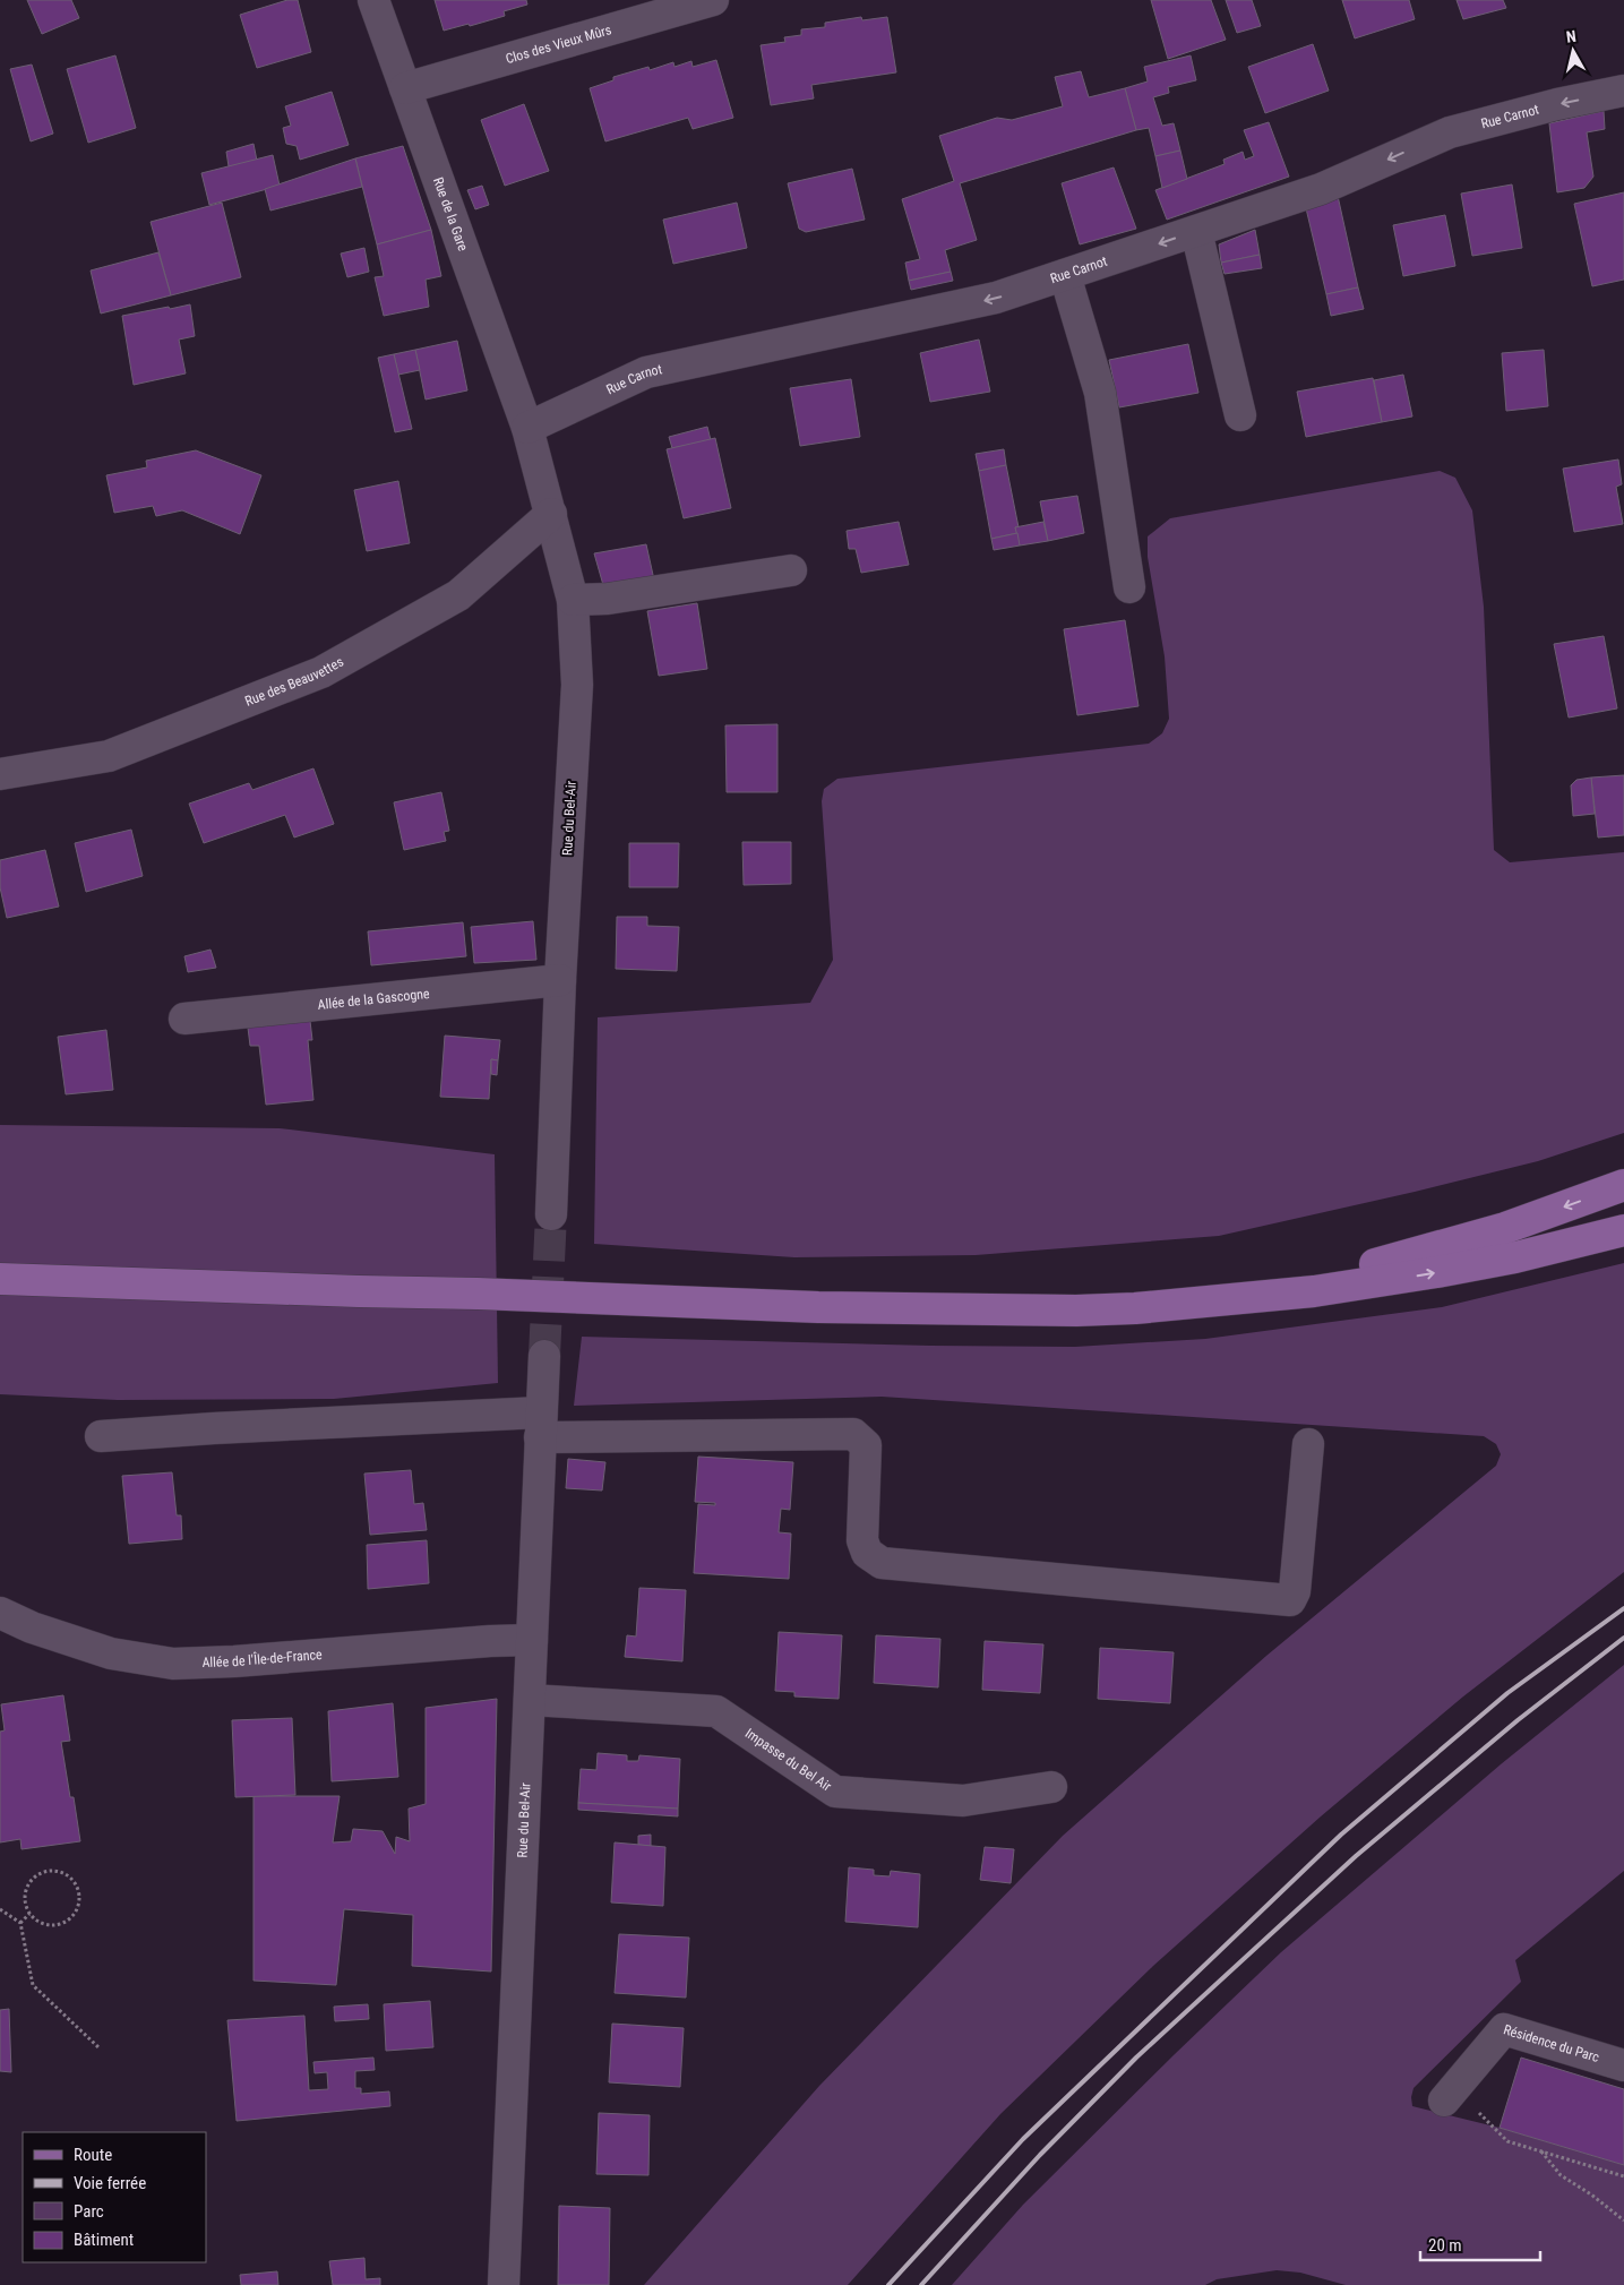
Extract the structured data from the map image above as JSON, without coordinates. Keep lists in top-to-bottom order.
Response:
{
  "streets": {
    "street": [
      "Clos des Vieux Mûrs",
      "Rue Carnot",
      "Rue de la Gare",
      "Rue des Beauvettes",
      "Rue du Bel-Air",
      "Allée de la Gascogne",
      "Allée de l'Île-de-France",
      "Impasse du Bel Air",
      "Résidence du Parc"
    ]
  },
  "crossings": [
    ["Clos des Vieux Mûrs", "Rue de la Gare"],
    ["Rue Carnot", "Rue de la Gare"],
    ["Rue Carnot", "Rue du Bel-Air"],
    ["Rue de la Gare", "Rue du Bel-Air"],
    ["Rue des Beauvettes", "Rue du Bel-Air"],
    ["Rue du Bel-Air", "Allée de la Gascogne"],
    ["Rue du Bel-Air", "Allée de l'Île-de-France"],
    ["Rue du Bel-Air", "Impasse du Bel Air"]
  ],
  "one_way": ["Rue Carnot"],
  "legend": [
    "Route",
    "Voie ferrée",
    "Parc",
    "Bâtiment"
  ],
  "scale_bar": "20 m",
  "north": "top"
}
